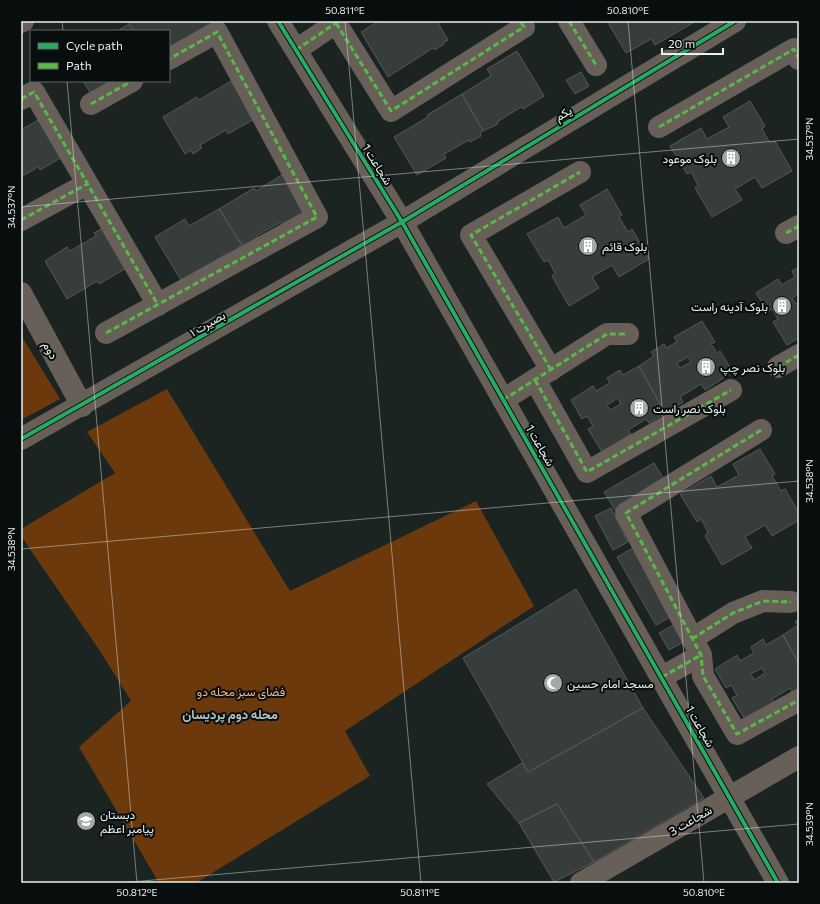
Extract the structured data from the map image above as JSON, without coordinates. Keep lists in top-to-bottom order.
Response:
{
  "streets": {
    "street": [
      "یکم",
      "شجاعت 1",
      "بصیرت ۱",
      "دوم",
      "شجاعت 3"
    ]
  },
  "crossings": [
    ["یکم", "شجاعت 1"],
    ["یکم", "بصیرت ۱"],
    ["شجاعت 1", "بصیرت ۱"],
    ["شجاعت 1", "شجاعت 3"],
    ["بصیرت ۱", "دوم"]
  ],
  "districts": ["محله دوم پردیسان"],
  "parks": ["فضای سبز محله دو"],
  "places": {
    "building": [
      "بلوک موعود",
      "بلوک قائم",
      "بلوک آدینه راست",
      "بلوک نصر چپ",
      "بلوک نصر راست"
    ],
    "mosque": ["مسجد امام حسین"],
    "school or university": ["دبستان پیامبر ا‌عظم"]
  },
  "legend": ["Cycle path", "Path"],
  "scale_bar": "20 m",
  "coordinates": [
    "50.811°E",
    "50.810°E",
    "34.537°N",
    "34.538°N",
    "34.539°N",
    "50.812°E"
  ]
}
